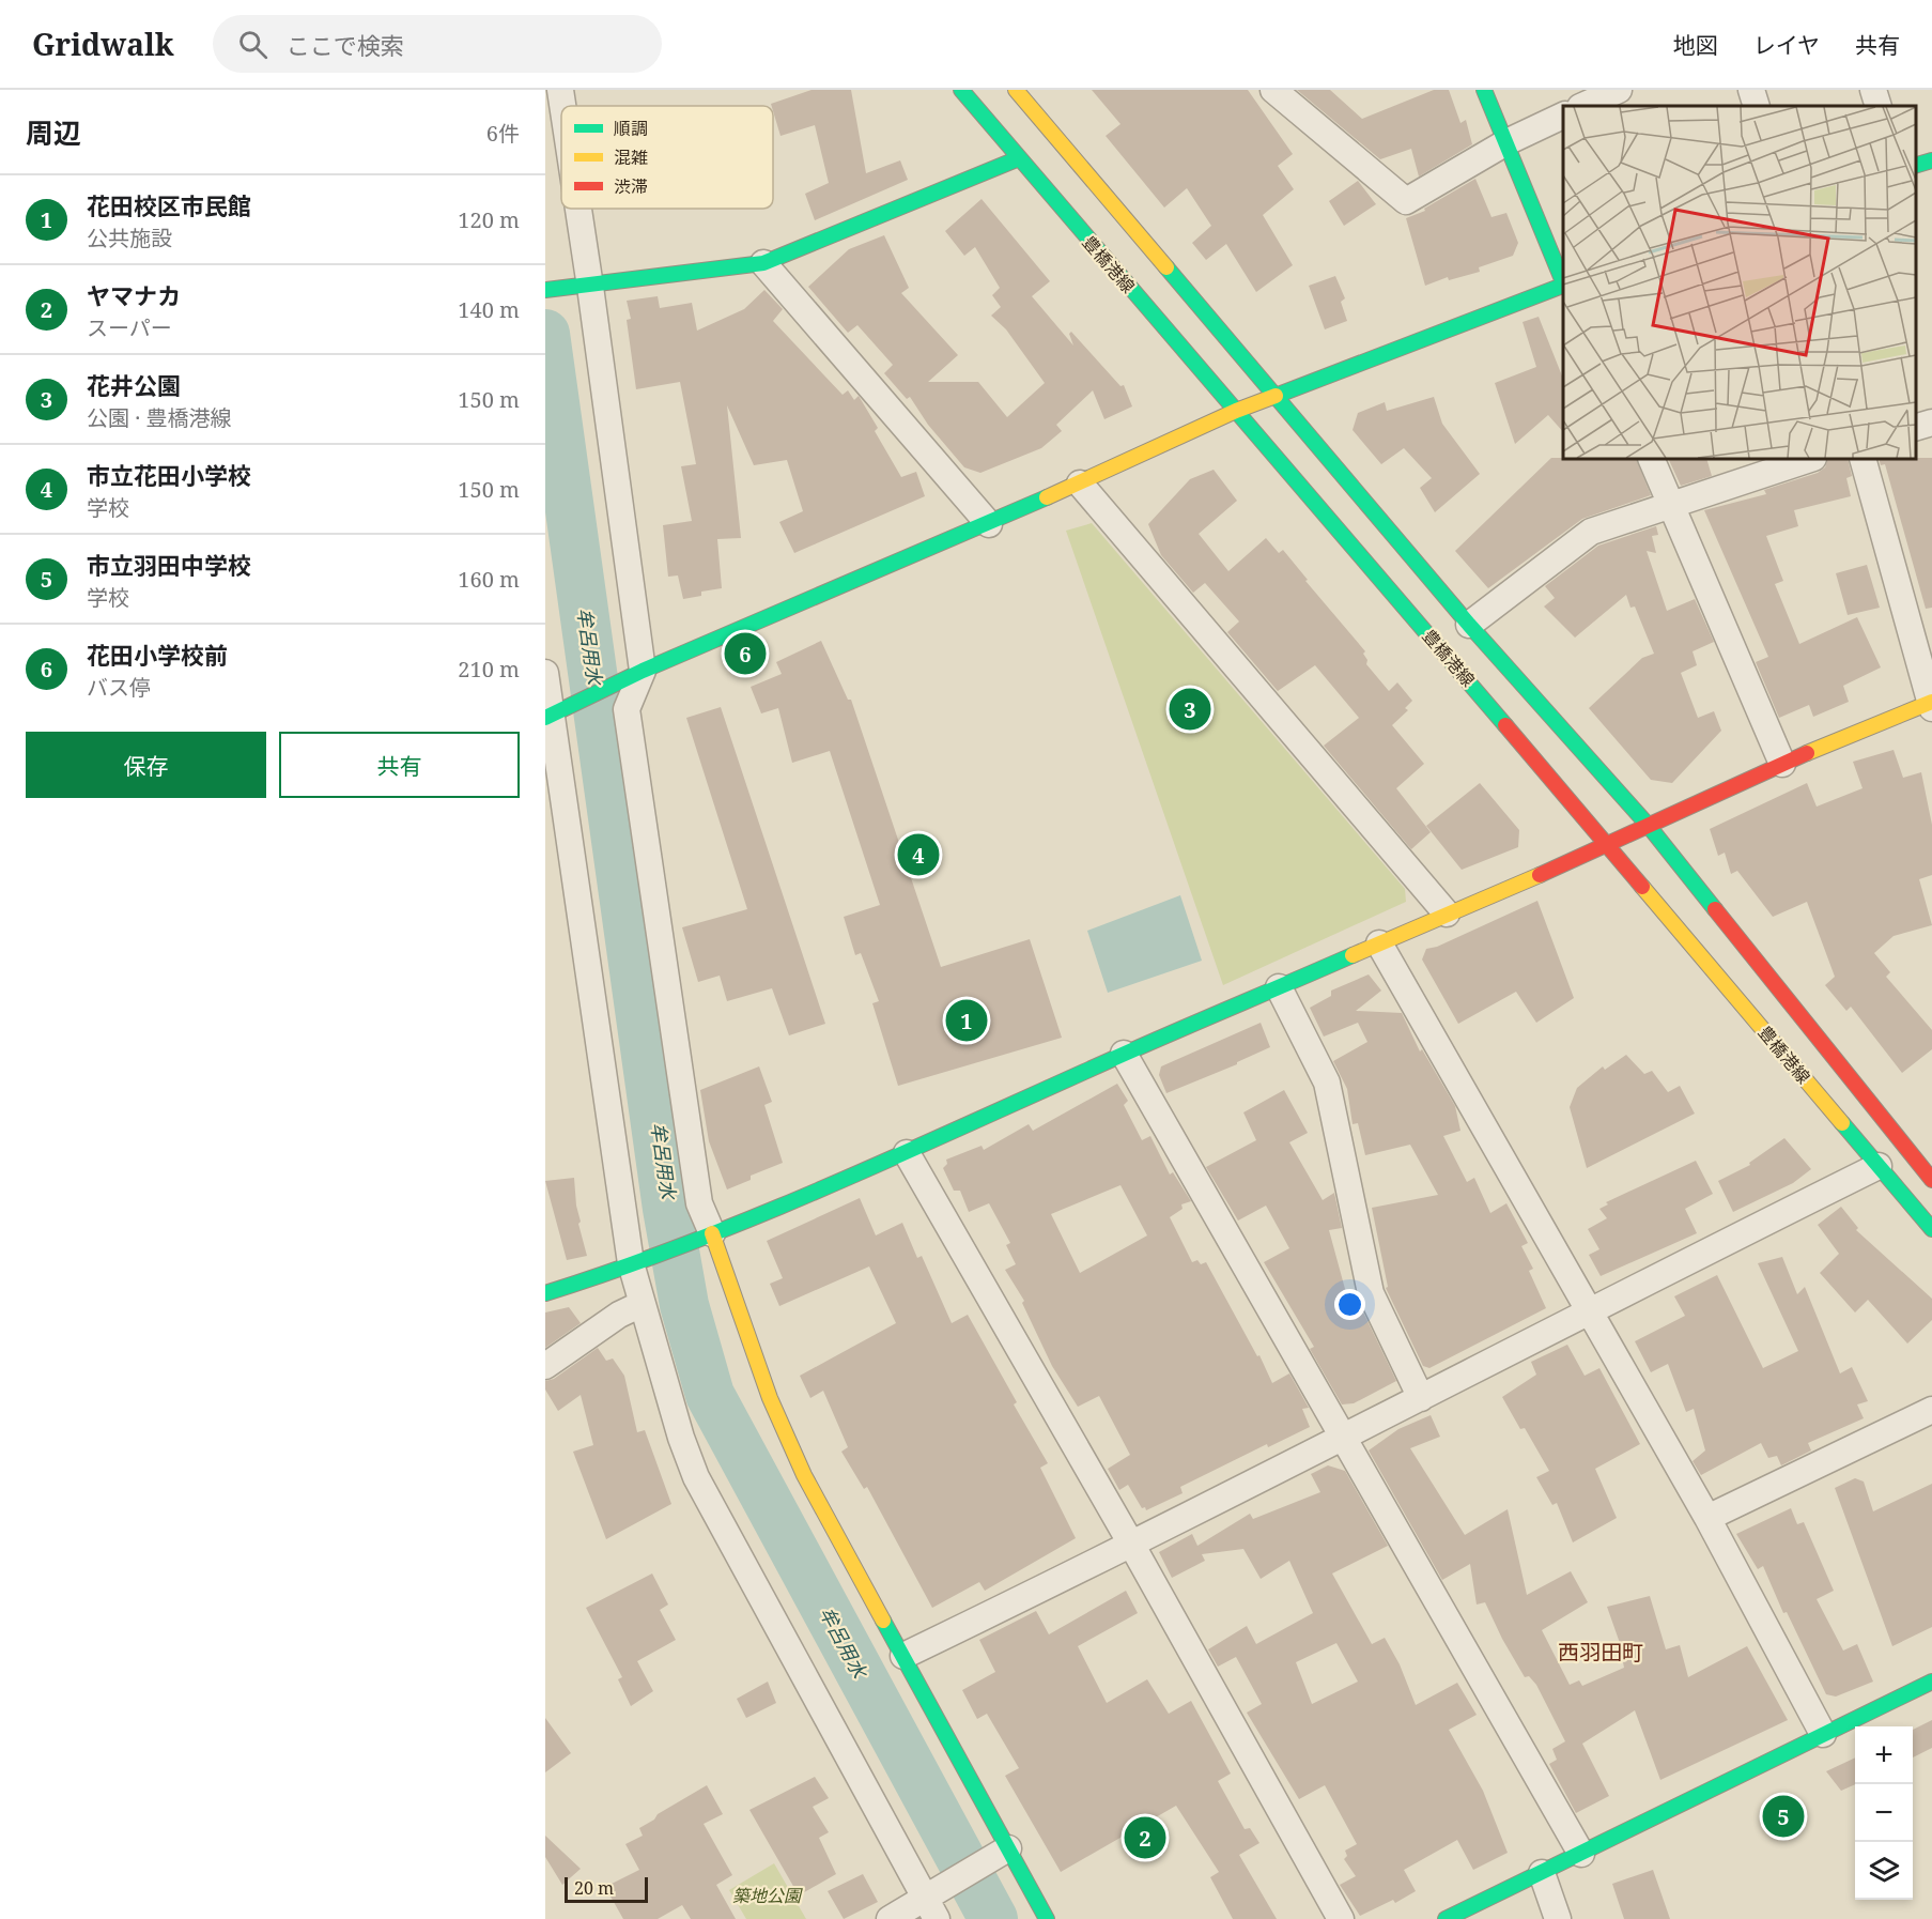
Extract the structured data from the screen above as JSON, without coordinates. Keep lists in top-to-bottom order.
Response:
{
  "streets": {
    "street": ["豊橋港線"]
  },
  "districts": ["西羽田町"],
  "water": ["牟呂用水"],
  "parks": ["築地公園"],
  "legend": ["順調", "混雑", "渋滞"],
  "scale_bar": "20 m",
  "page": {
    "header": "Gridwalk",
    "search": "ここで検索",
    "nav": ["地図", "レイヤ", "共有"],
    "heading": ["周辺", "6件"],
    "list": [
      {
        "mark": "1",
        "name": "花田校区市民館",
        "note": "公共施設",
        "value": "120 m"
      },
      {
        "mark": "2",
        "name": "ヤマナカ",
        "note": "スーパー",
        "value": "140 m"
      },
      {
        "mark": "3",
        "name": "花井公園",
        "note": "公園 · 豊橋港線",
        "value": "150 m"
      },
      {
        "mark": "4",
        "name": "市立花田小学校",
        "note": "学校",
        "value": "150 m"
      },
      {
        "mark": "5",
        "name": "市立羽田中学校",
        "note": "学校",
        "value": "160 m"
      },
      {
        "mark": "6",
        "name": "花田小学校前",
        "note": "バス停",
        "value": "210 m"
      }
    ],
    "pins": [
      "6",
      "3",
      "4",
      "1",
      "5",
      "2"
    ],
    "buttons": ["保存", "共有"],
    "map_buttons": ["+", "−"],
    "scale": "20 m"
  }
}
